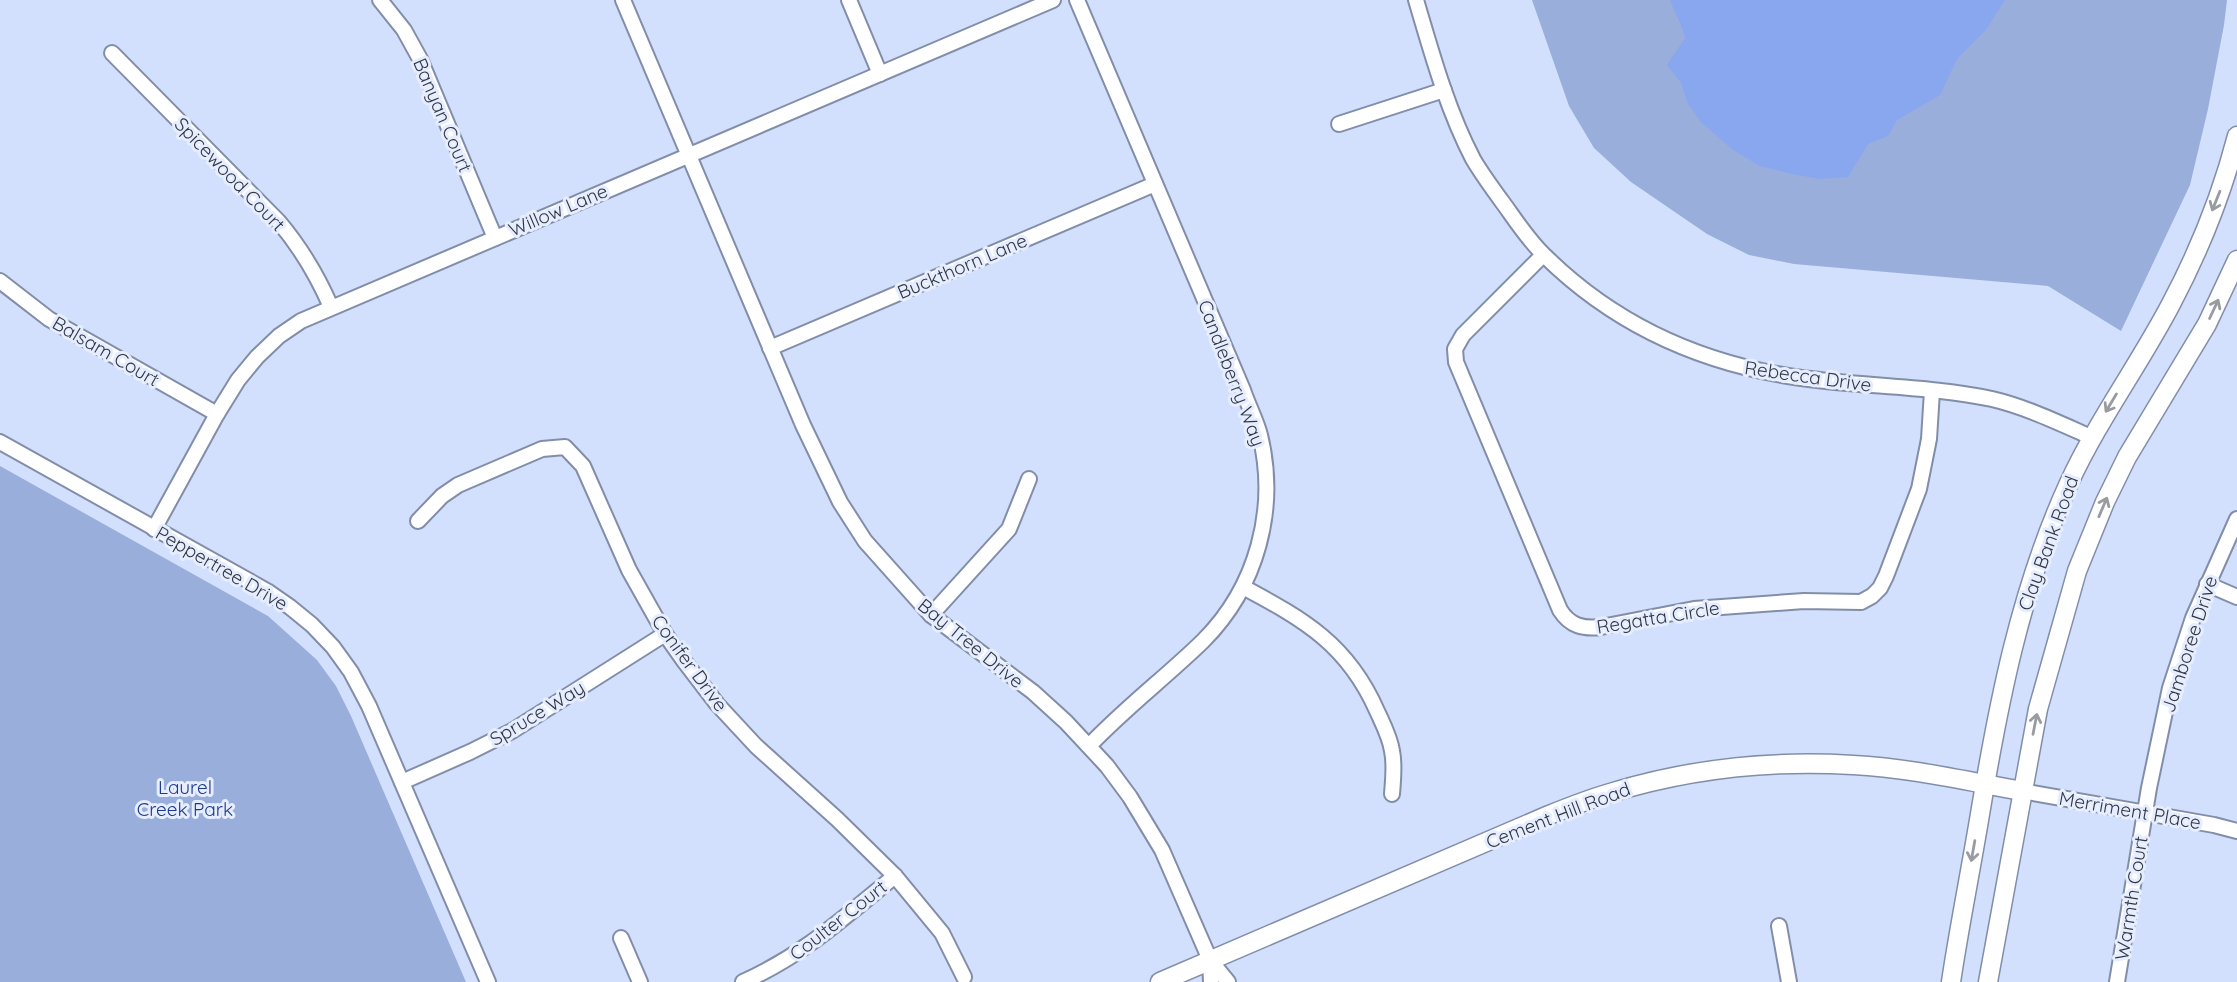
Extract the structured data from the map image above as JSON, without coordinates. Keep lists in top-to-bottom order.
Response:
{
  "streets": {
    "street": [
      "Banyan Court",
      "Spicewood Court",
      "Willow Lane",
      "Buckthorn Lane",
      "Balsam Court",
      "Candleberry Way",
      "Rebecca Drive",
      "Clay Bank Road",
      "Peppertree Drive",
      "Regatta Circle",
      "Bay Tree Drive",
      "Jamboree Drive",
      "Conifer Drive",
      "Spruce Way",
      "Merriment Place",
      "Cement Hill Road",
      "Warmth Court",
      "Coulter Court"
    ]
  },
  "crossings": [
    ["Banyan Court", "Willow Lane"],
    ["Spicewood Court", "Willow Lane"],
    ["Willow Lane", "Balsam Court"],
    ["Willow Lane", "Peppertree Drive"],
    ["Willow Lane", "Bay Tree Drive"],
    ["Buckthorn Lane", "Candleberry Way"],
    ["Buckthorn Lane", "Bay Tree Drive"],
    ["Candleberry Way", "Bay Tree Drive"],
    ["Rebecca Drive", "Clay Bank Road"],
    ["Rebecca Drive", "Regatta Circle"],
    ["Clay Bank Road", "Merriment Place"],
    ["Clay Bank Road", "Cement Hill Road"],
    ["Peppertree Drive", "Spruce Way"],
    ["Bay Tree Drive", "Cement Hill Road"],
    ["Jamboree Drive", "Merriment Place"],
    ["Jamboree Drive", "Warmth Court"],
    ["Conifer Drive", "Spruce Way"],
    ["Conifer Drive", "Coulter Court"],
    ["Merriment Place", "Cement Hill Road"],
    ["Merriment Place", "Warmth Court"]
  ],
  "parks": ["Laurel Creek Park"]
}
